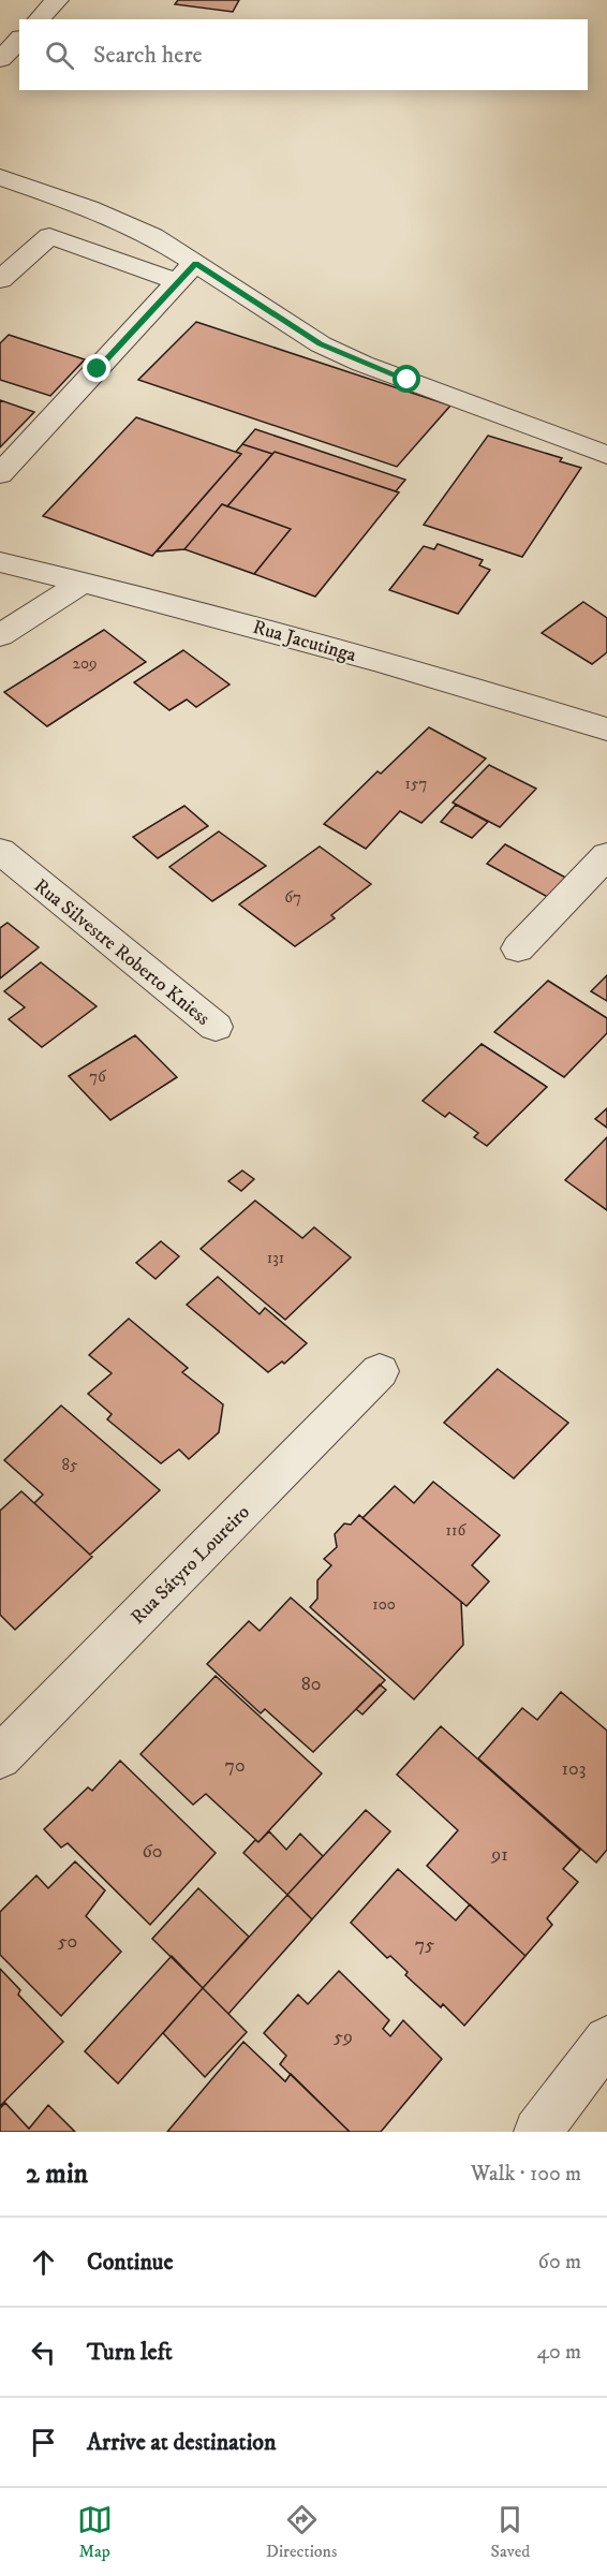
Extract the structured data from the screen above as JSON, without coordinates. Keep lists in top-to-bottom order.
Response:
{
  "streets": {
    "street": ["Rua Jacutinga", "Rua Silvestre Roberto Kniess", "Rua Sátyro Loureiro"]
  },
  "house_numbers": [
    "209",
    "157",
    "67",
    "76",
    "131",
    "85",
    "116",
    "100",
    "80",
    "70",
    "103",
    "60",
    "91",
    "50",
    "75",
    "59"
  ],
  "page": {
    "search": "Search here",
    "heading": ["2 min", "Walk · 100 m"],
    "list": [
      ["Continue", "60 m"],
      ["Turn left", "40 m"],
      "Arrive at destination"
    ],
    "nav": ["Map", "Directions", "Saved"]
  }
}
